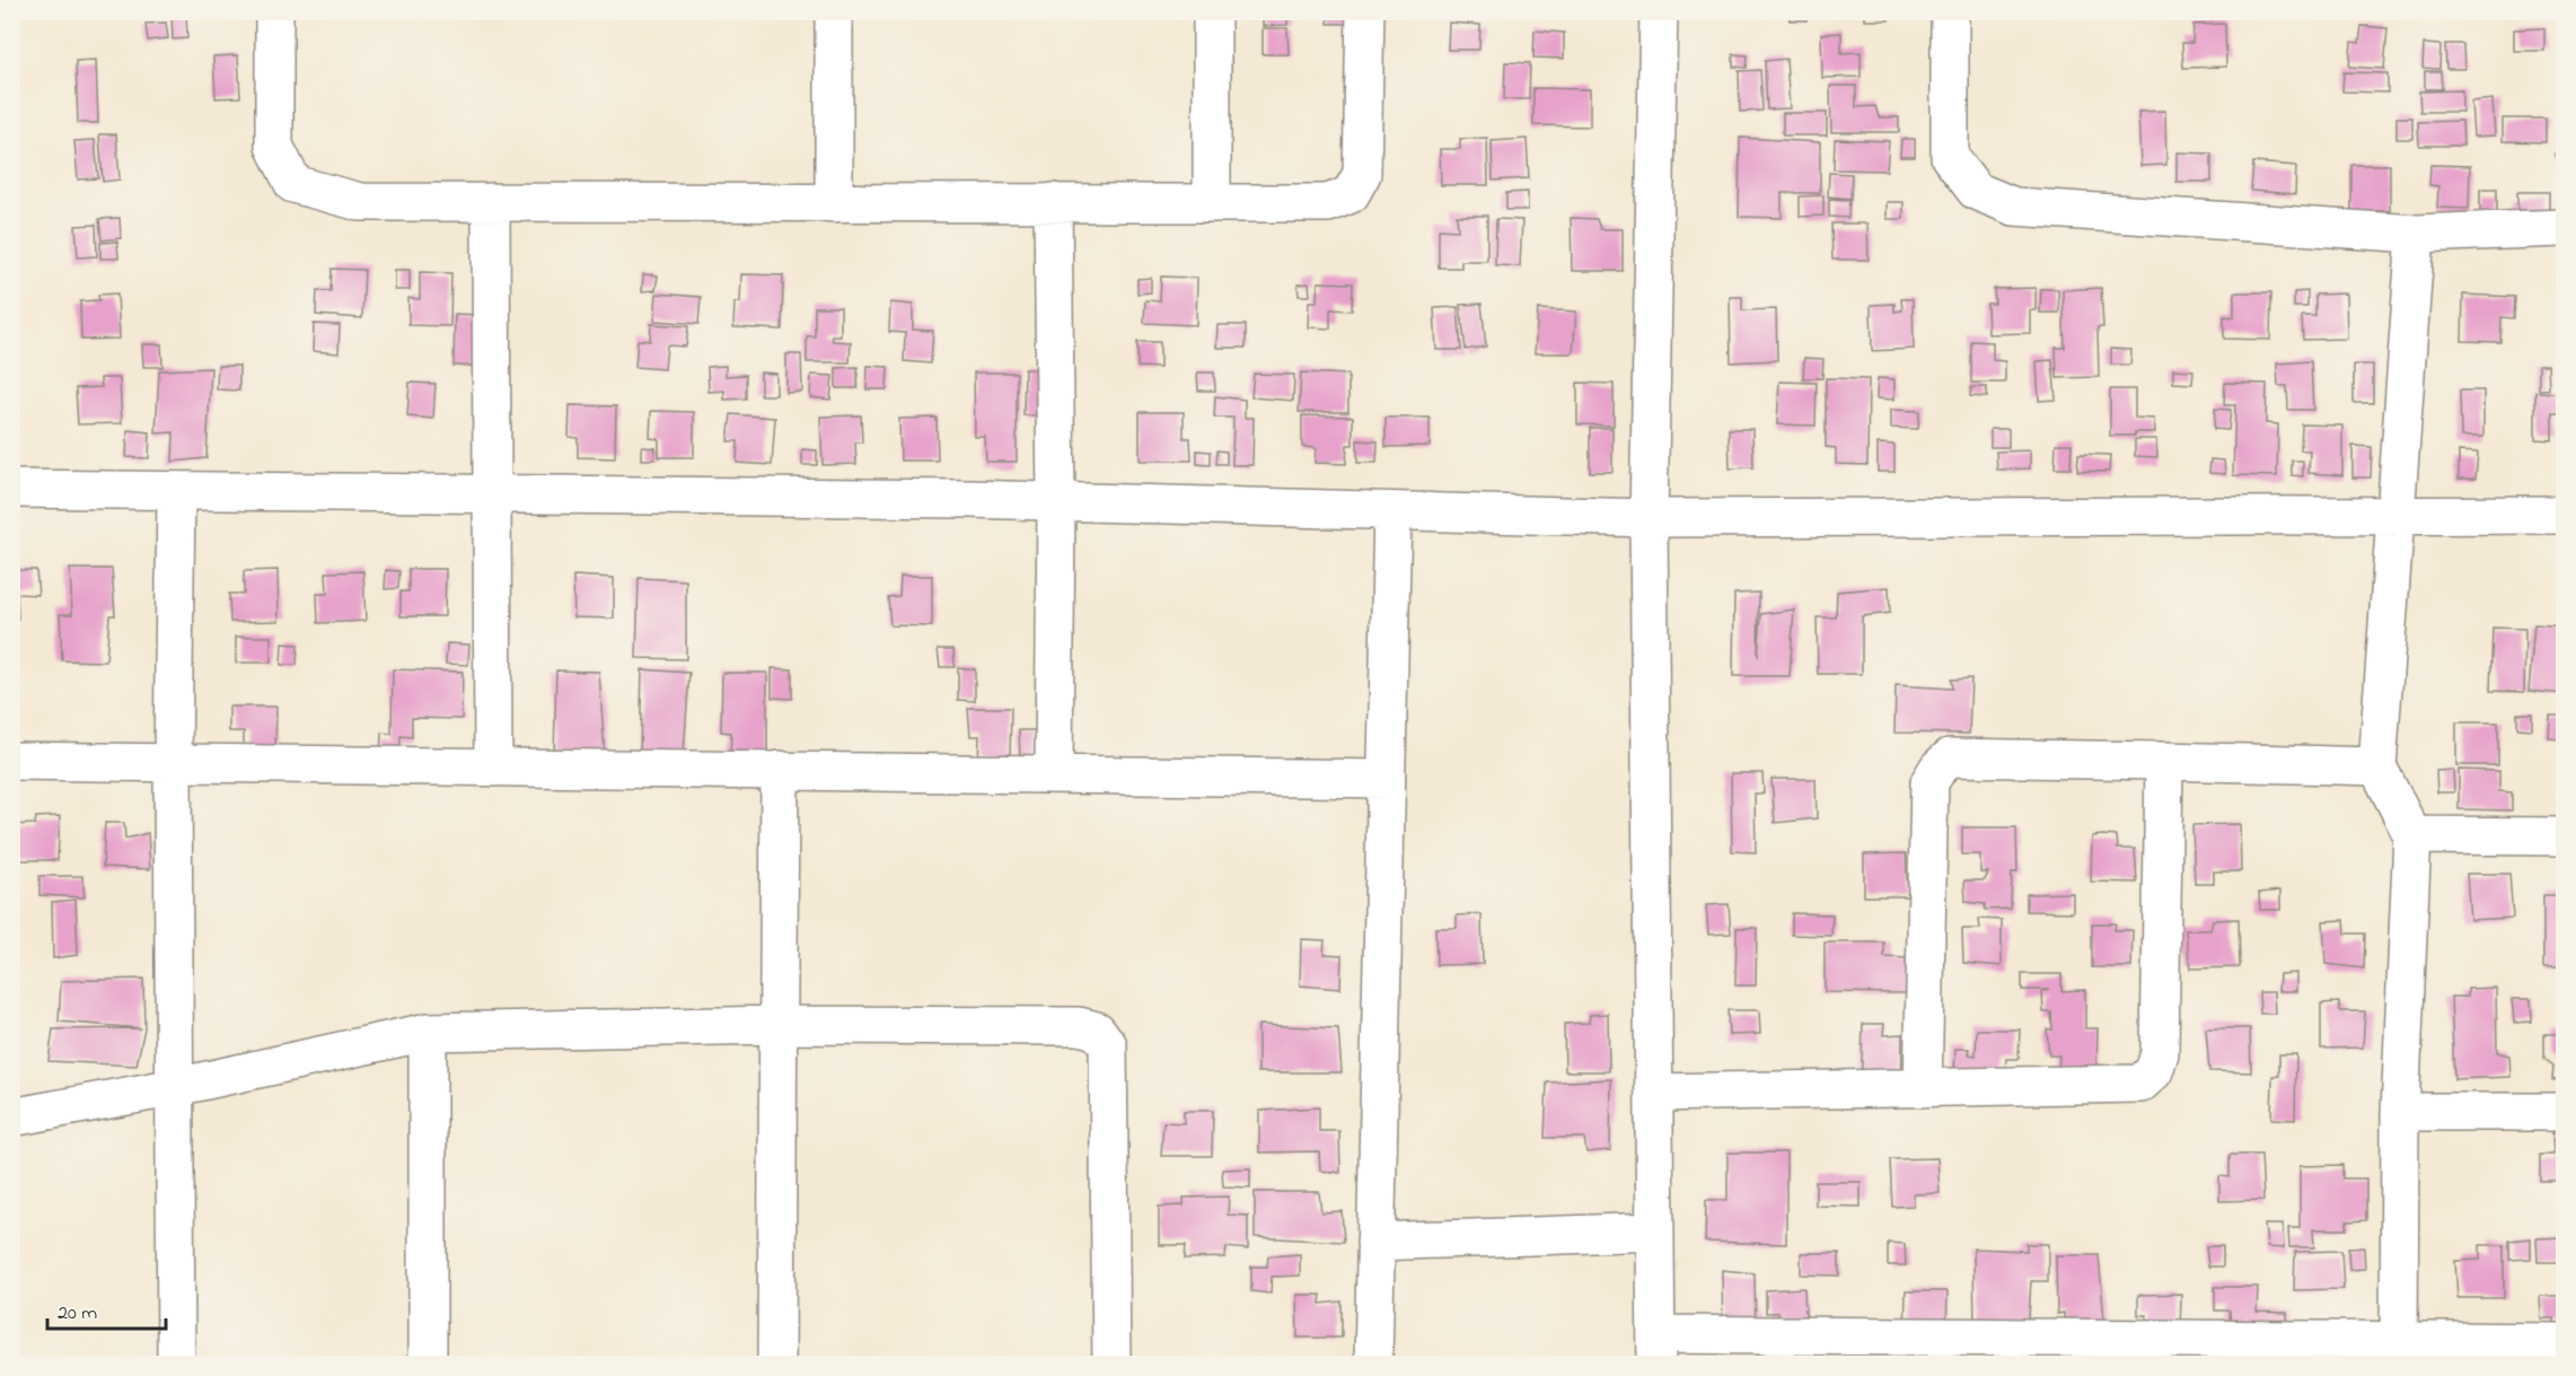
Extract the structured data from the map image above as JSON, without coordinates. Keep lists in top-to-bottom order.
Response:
{
  "scale_bar": "20 m"
}
